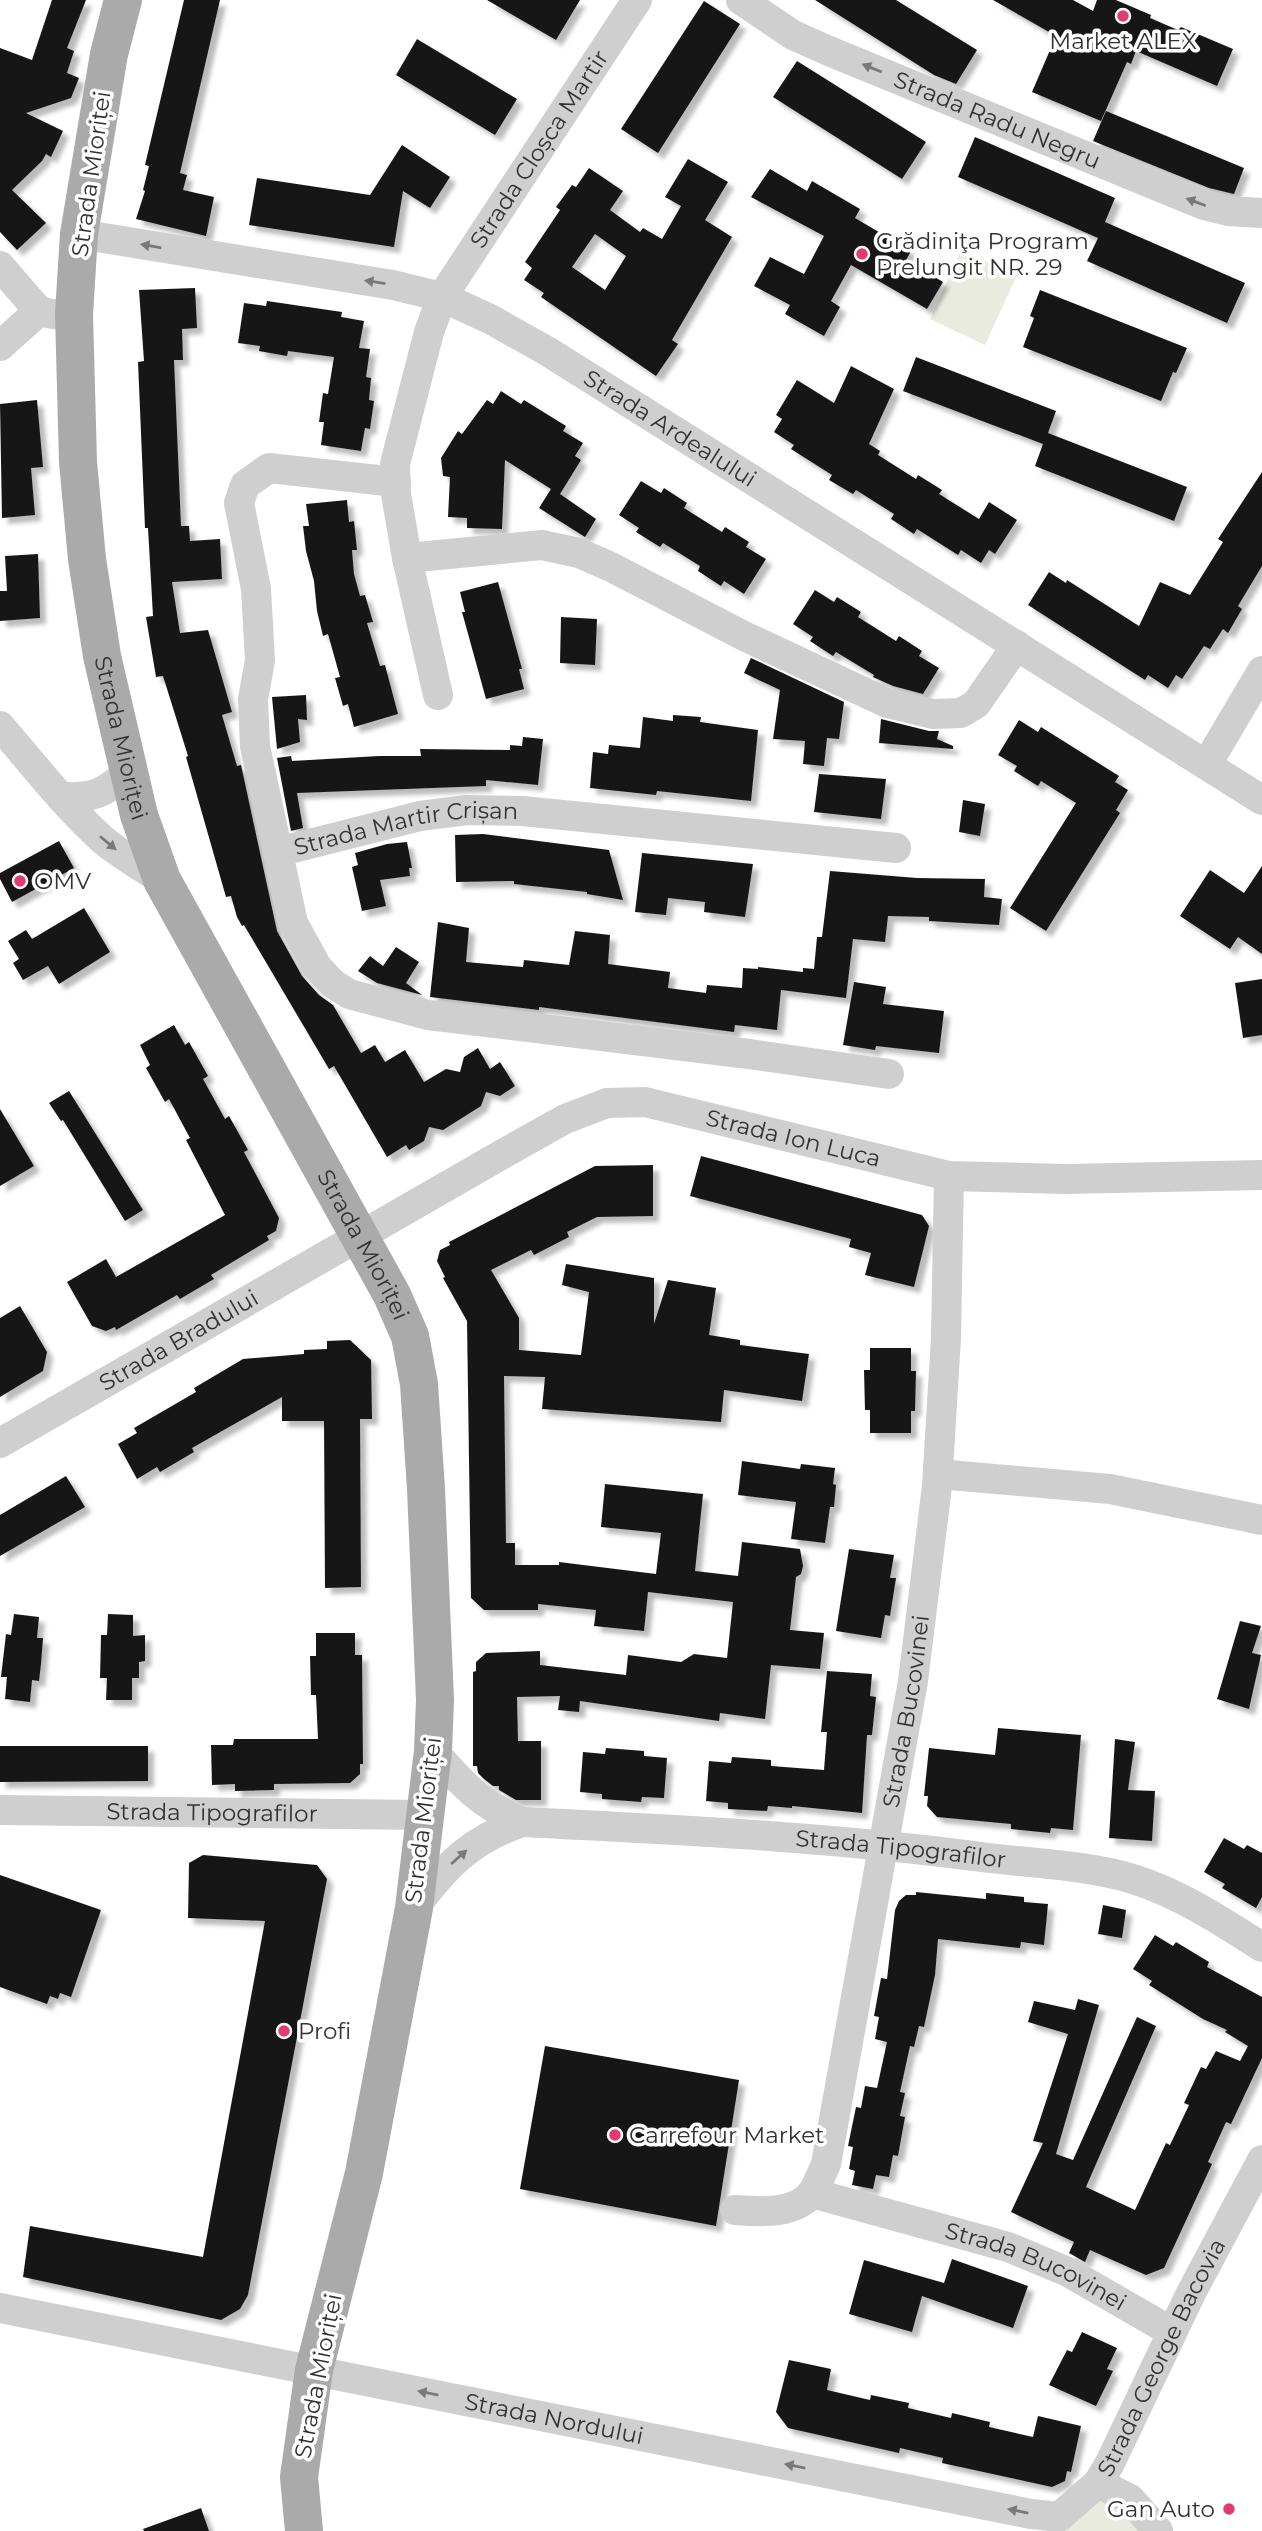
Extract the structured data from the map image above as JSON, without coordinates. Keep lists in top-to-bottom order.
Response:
{
  "streets": {
    "main road": ["Strada Mioriței"],
    "street": [
      "Strada Radu Negru",
      "Strada Cloșca Martir",
      "Strada Ardealului",
      "Strada Martir Crișan",
      "Strada Ion Luca",
      "Strada Bradului",
      "Strada Bucovinei",
      "Strada Tipografilor",
      "Strada George Bacovia",
      "Strada Nordului"
    ]
  },
  "crossings": [
    ["Strada Cloșca Martir", "Strada Ardealului"],
    ["Strada Mioriței", "Strada Ardealului"],
    ["Strada Mioriței", "Strada Ion Luca"],
    ["Strada Mioriței", "Strada Bradului"],
    ["Strada Mioriței", "Strada Tipografilor"],
    ["Strada Mioriței", "Strada Nordului"],
    ["Strada Ion Luca", "Strada Bradului"],
    ["Strada Ion Luca", "Strada Bucovinei"],
    ["Strada Bucovinei", "Strada Tipografilor"],
    ["Strada Bucovinei", "Strada George Bacovia"],
    ["Strada George Bacovia", "Strada Nordului"]
  ],
  "one_way": ["Strada Radu Negru", "Strada Nordului"],
  "places": [
    "Market ALEX",
    "Grădiniţa Program Prelungit NR. 29",
    "OMV",
    "Profi",
    "Carrefour Market",
    "Gan Auto"
  ]
}
